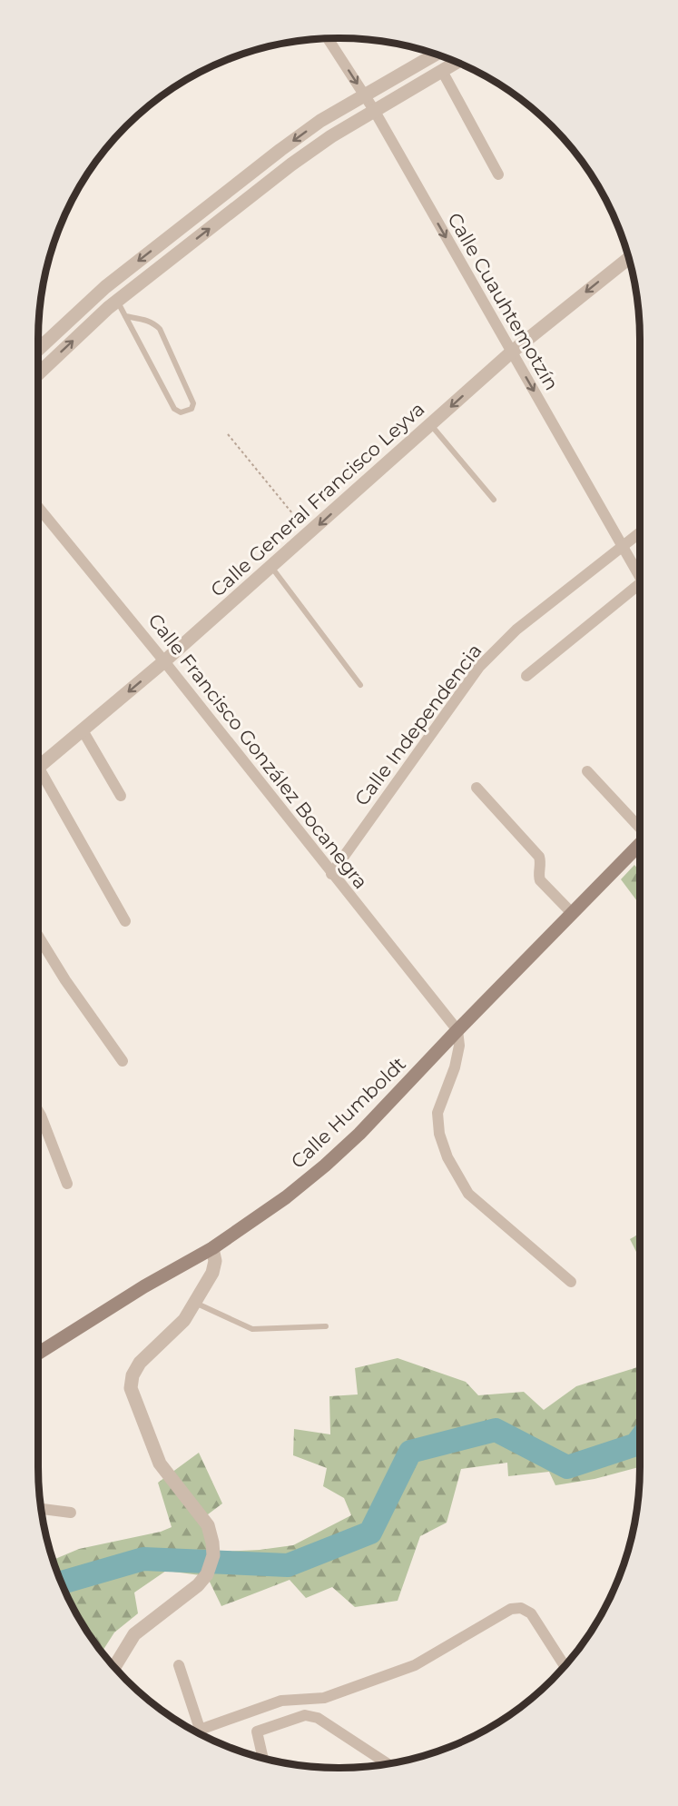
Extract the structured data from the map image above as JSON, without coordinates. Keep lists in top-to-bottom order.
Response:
{
  "streets": {
    "main road": ["Calle Humboldt"],
    "street": [
      "Calle Cuauhtemotzín",
      "Calle General Francisco Leyva",
      "Calle Independencia",
      "Calle Francisco González Bocanegra"
    ]
  },
  "crossings": [
    ["Calle Cuauhtemotzín", "Calle General Francisco Leyva"],
    ["Calle Cuauhtemotzín", "Calle Independencia"],
    ["Calle General Francisco Leyva", "Calle Francisco González Bocanegra"],
    ["Calle Independencia", "Calle Francisco González Bocanegra"],
    ["Calle Francisco González Bocanegra", "Calle Humboldt"]
  ],
  "one_way": ["Calle Cuauhtemotzín", "Calle General Francisco Leyva"]
}
